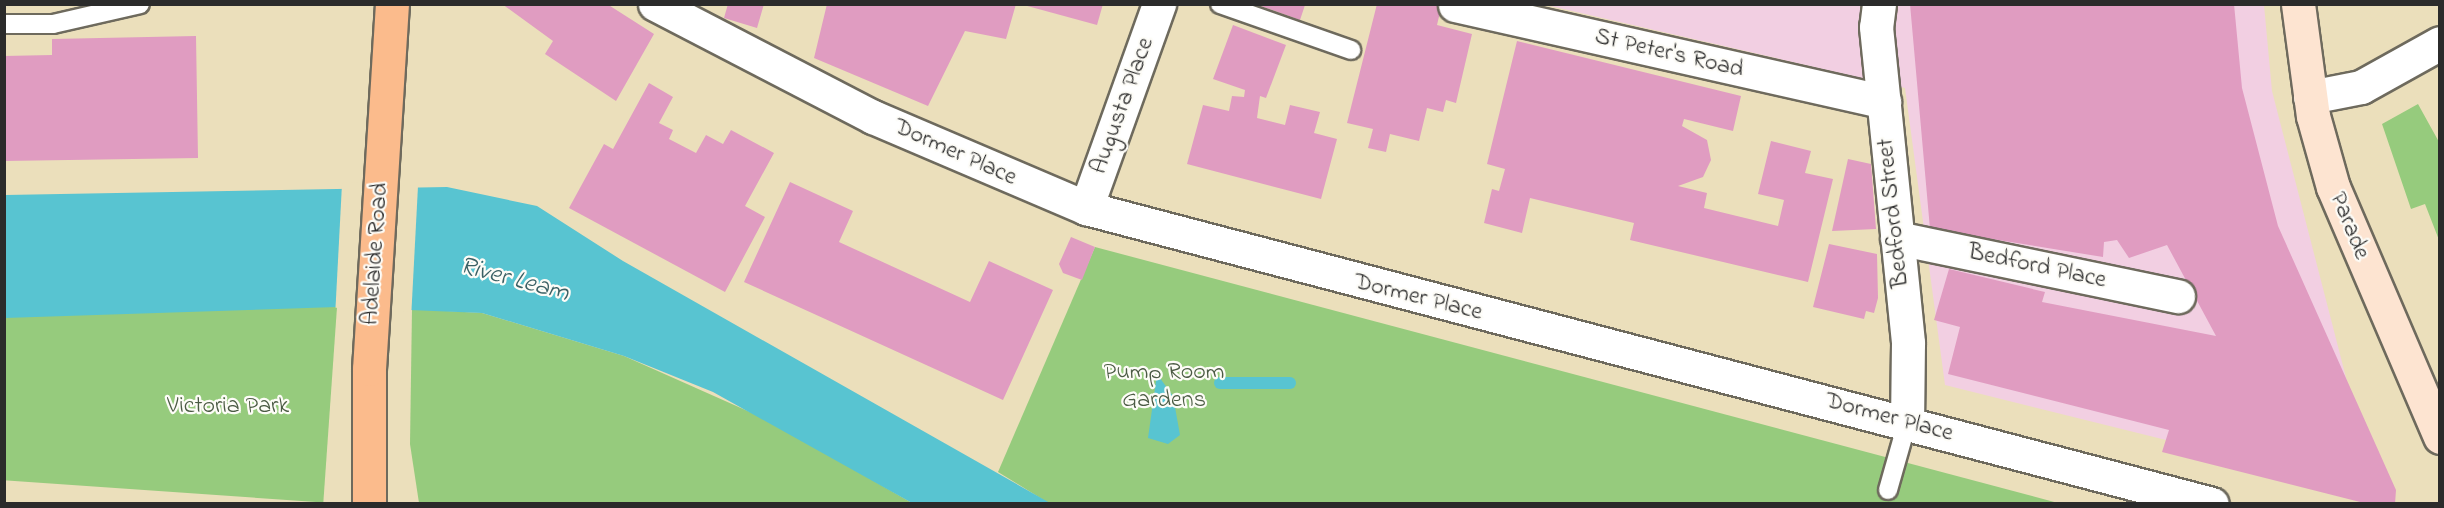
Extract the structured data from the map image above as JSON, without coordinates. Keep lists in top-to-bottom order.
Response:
{
  "streets": {
    "highway": ["Adelaide Road"],
    "main road": ["Parade"],
    "street": [
      "St Peter's Road",
      "Augusta Place",
      "Dormer Place",
      "Bedford Street",
      "Bedford Place"
    ]
  },
  "crossings": [
    ["St Peter's Road", "Bedford Street"],
    ["Augusta Place", "Dormer Place"],
    ["Dormer Place", "Bedford Street"],
    ["Bedford Street", "Bedford Place"]
  ],
  "water": ["River Leam"],
  "parks": ["Pump Room Gardens", "Victoria Park"]
}
